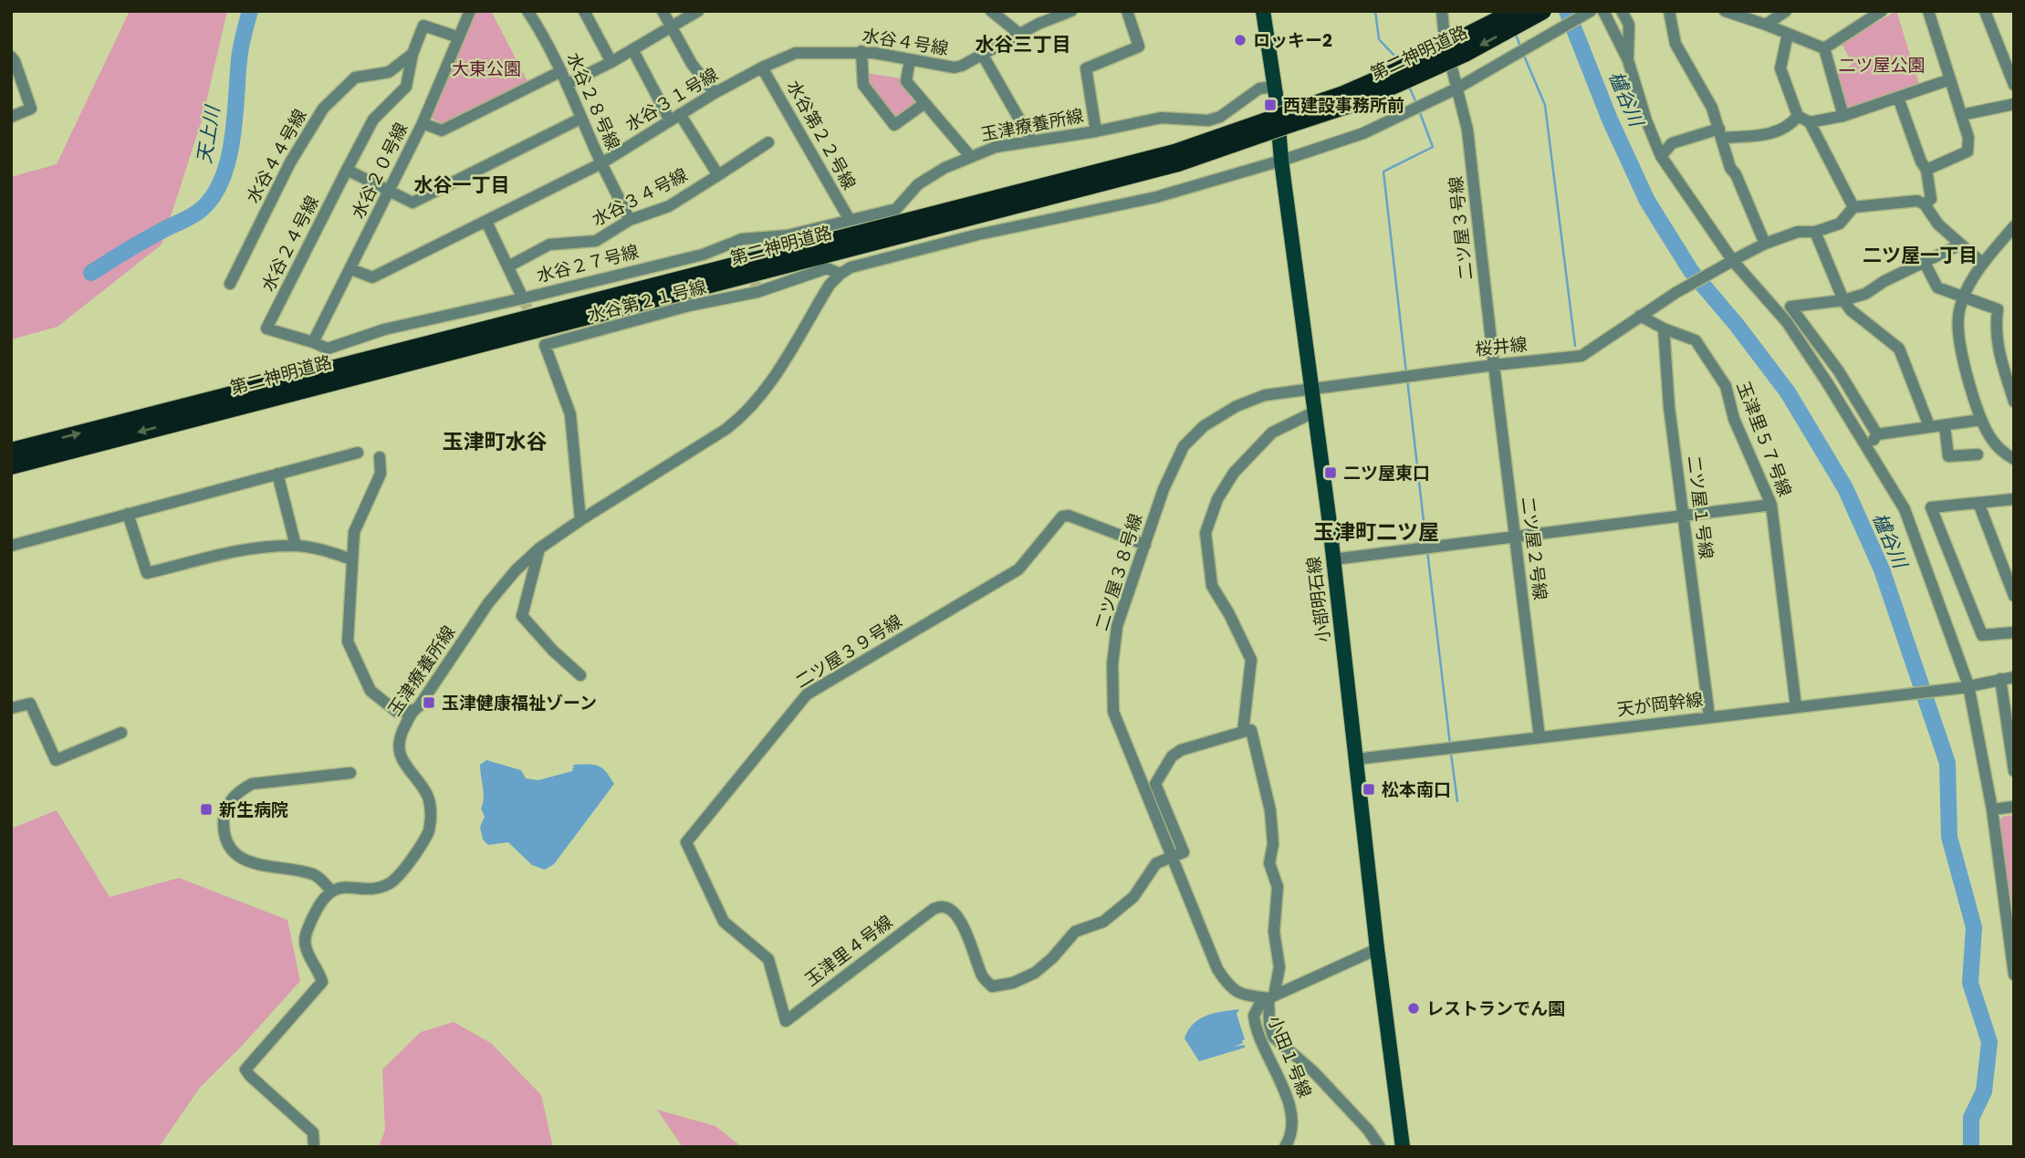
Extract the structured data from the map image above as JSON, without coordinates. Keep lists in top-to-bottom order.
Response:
{
  "streets": {
    "highway": ["第二神明道路"],
    "main road": ["小部明石線"],
    "street": [
      "水谷４号線",
      "水谷３１号線",
      "水谷２８号線",
      "玉津療養所線",
      "水谷第２２号線",
      "水谷４４号線",
      "水谷２０号線",
      "水谷３４号線",
      "二ツ屋３号線",
      "水谷２４号線",
      "水谷２７号線",
      "水谷第２１号線",
      "桜井線",
      "玉津里５７号線",
      "二ツ屋１号線",
      "二ツ屋２号線",
      "二ツ屋３８号線",
      "二ツ屋３９号線",
      "天が岡幹線",
      "玉津里４号線",
      "小田１号線"
    ]
  },
  "crossings": [
    ["水谷４号線", "水谷３１号線"],
    ["水谷４号線", "水谷第２２号線"],
    ["水谷３１号線", "水谷２８号線"],
    ["水谷３１号線", "水谷第２２号線"],
    ["水谷３１号線", "水谷３４号線"],
    ["水谷２８号線", "水谷２０号線"],
    ["水谷２８号線", "水谷２７号線"],
    ["玉津療養所線", "水谷第２２号線"],
    ["玉津療養所線", "水谷２７号線"],
    ["玉津療養所線", "水谷第２１号線"],
    ["玉津療養所線", "小部明石線"],
    ["水谷２０号線", "水谷２４号線"],
    ["水谷３４号線", "水谷２７号線"],
    ["二ツ屋３号線", "桜井線"],
    ["二ツ屋３号線", "二ツ屋２号線"],
    ["水谷２４号線", "水谷２７号線"],
    ["桜井線", "二ツ屋２号線"],
    ["桜井線", "二ツ屋３８号線"],
    ["桜井線", "小部明石線"],
    ["玉津里５７号線", "二ツ屋１号線"],
    ["玉津里５７号線", "天が岡幹線"],
    ["二ツ屋１号線", "天が岡幹線"],
    ["二ツ屋２号線", "天が岡幹線"],
    ["二ツ屋３８号線", "小部明石線"],
    ["二ツ屋３８号線", "二ツ屋３９号線"],
    ["二ツ屋３８号線", "玉津里４号線"],
    ["二ツ屋３８号線", "小田１号線"],
    ["小部明石線", "天が岡幹線"],
    ["小部明石線", "小田１号線"],
    ["二ツ屋３９号線", "玉津里４号線"]
  ],
  "districts": [
    "水谷三丁目",
    "水谷一丁目",
    "二ツ屋一丁目",
    "玉津町水谷",
    "玉津町二ツ屋"
  ],
  "water": ["櫨谷川", "天上川"],
  "parks": ["二ツ屋公園", "大東公園"],
  "places": {
    "other": ["ロッキー2", "レストランでん園"],
    "transit": [
      "西建設事務所前",
      "二ツ屋東口",
      "玉津健康福祉ゾーン",
      "松本南口",
      "新生病院"
    ]
  }
}
